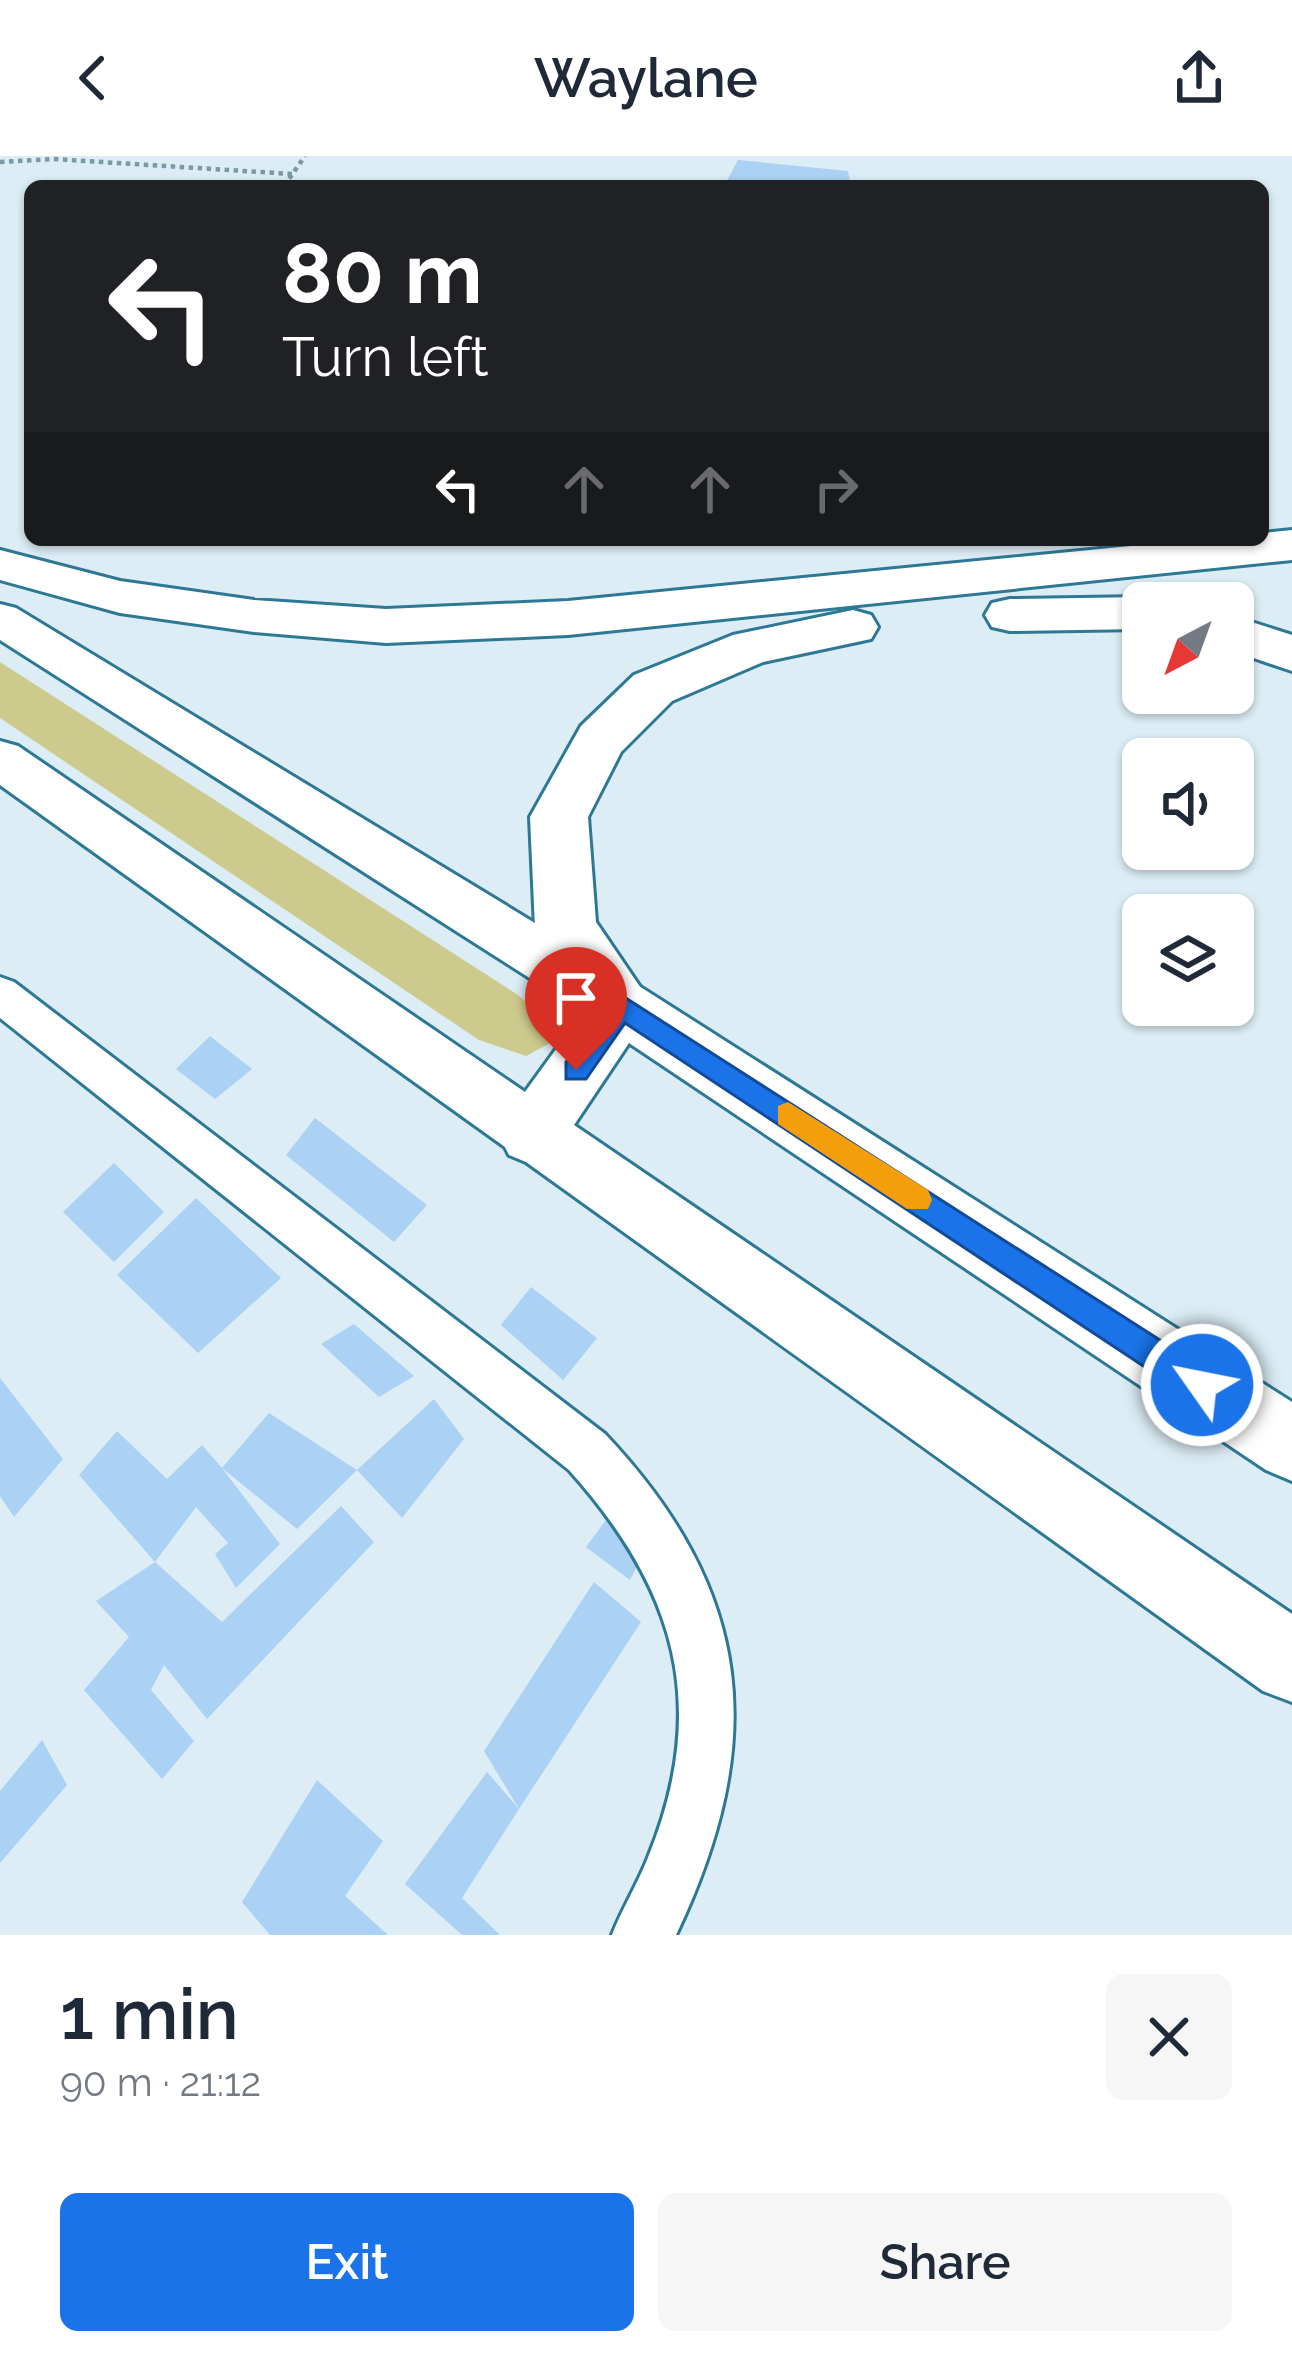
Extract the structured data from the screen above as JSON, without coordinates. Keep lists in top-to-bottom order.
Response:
{
  "north": "bottom left",
  "page": {
    "header": "Waylane",
    "turn": ["80 m", "Turn left"],
    "heading": ["1 min", "90 m · 21:12"],
    "buttons": ["Exit", "Share"]
  }
}
